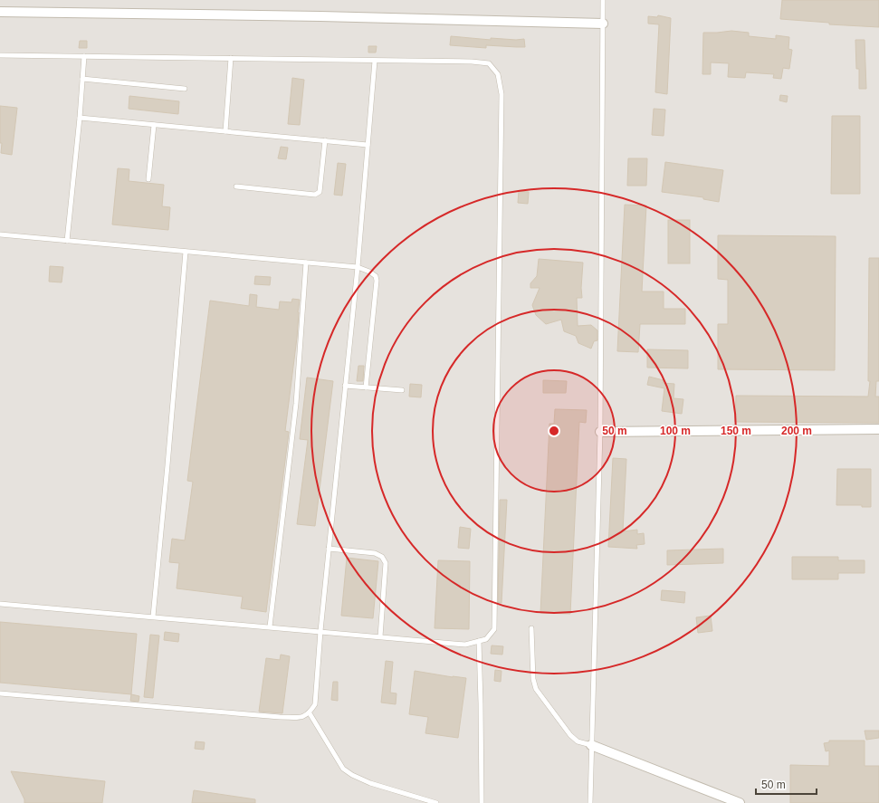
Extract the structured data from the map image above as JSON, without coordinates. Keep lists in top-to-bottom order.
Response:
{
  "scale_bar": "50 m",
  "rings": [
    "50 m",
    "100 m",
    "150 m",
    "200 m"
  ]
}
